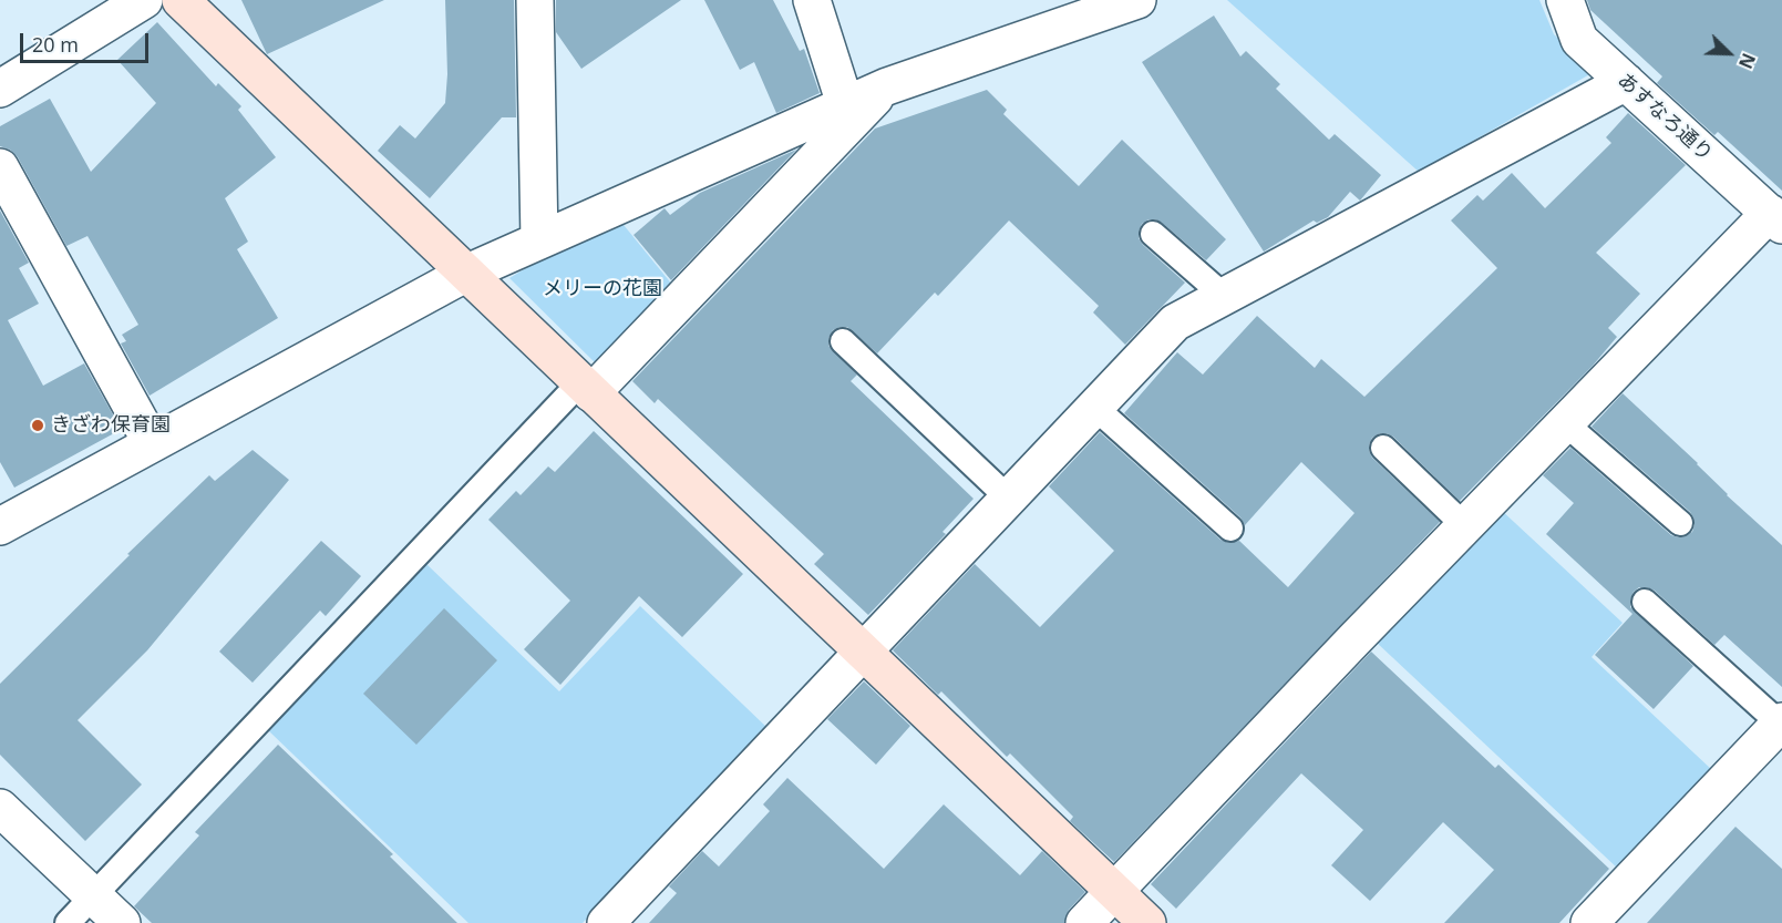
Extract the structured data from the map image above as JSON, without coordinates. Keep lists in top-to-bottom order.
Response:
{
  "streets": {
    "street": ["あすなろ通り"]
  },
  "parks": ["メリーの花園"],
  "places": ["きざわ保育園"],
  "scale_bar": "20 m",
  "north": "bottom right"
}
